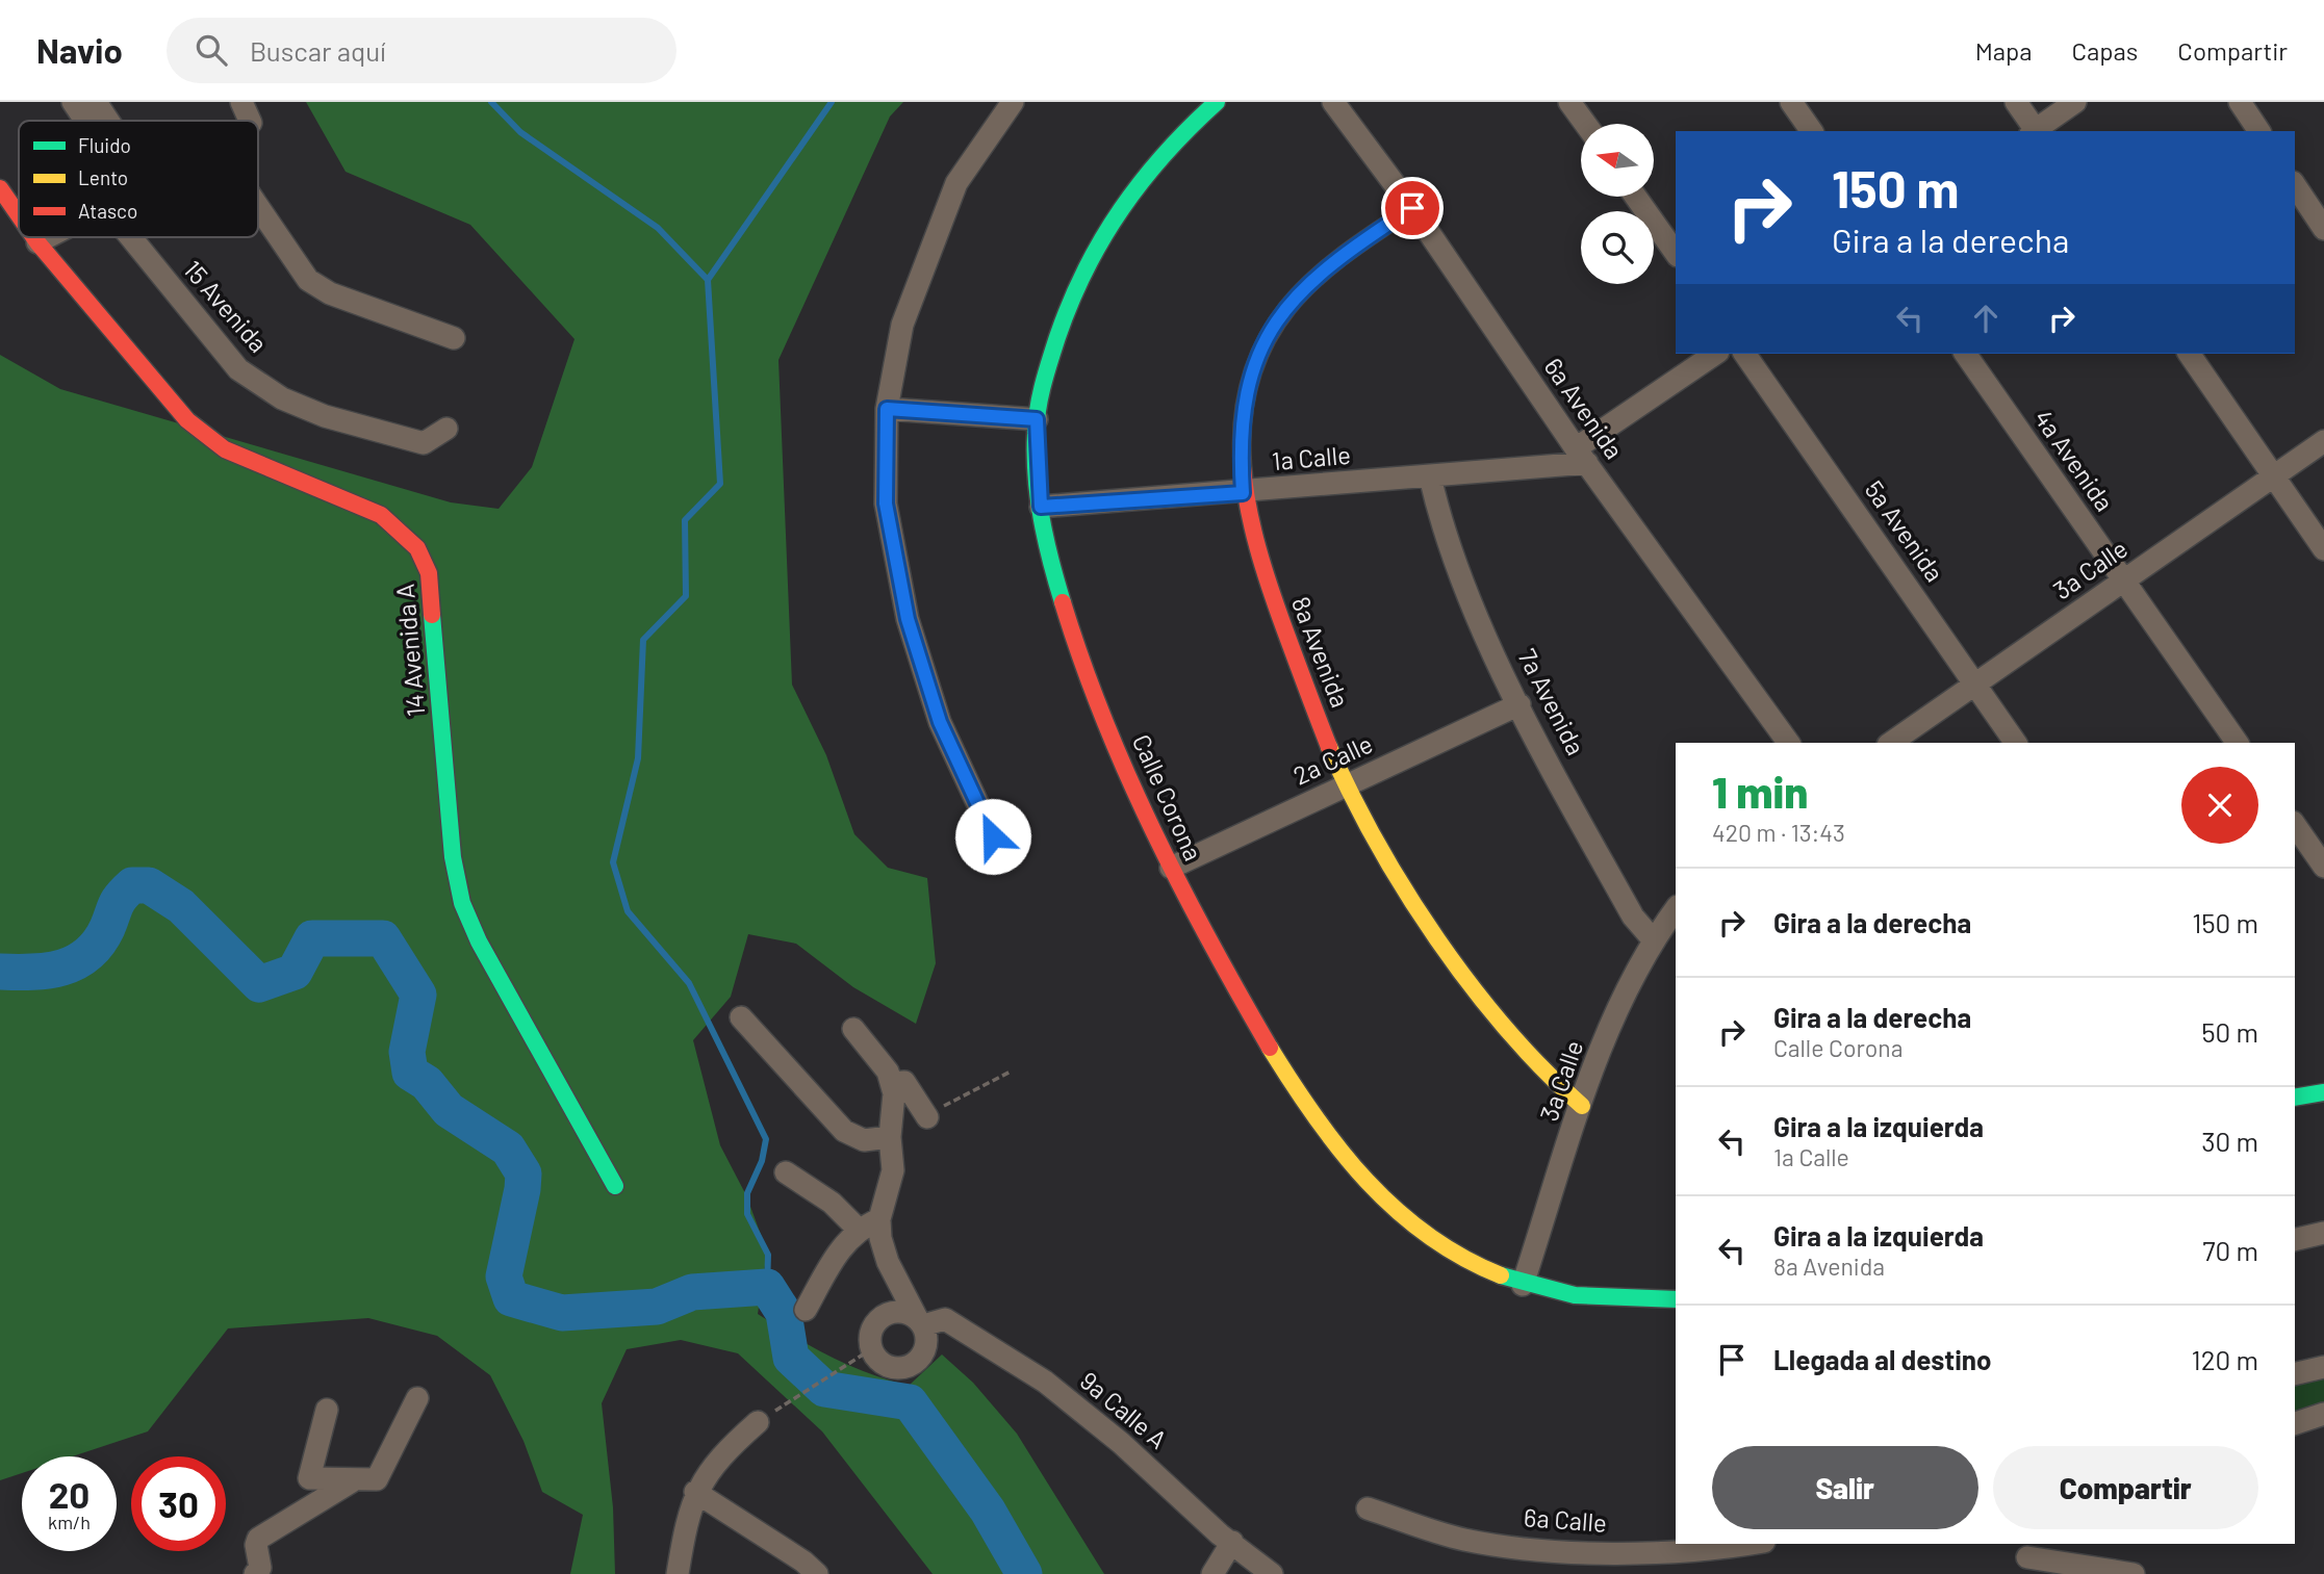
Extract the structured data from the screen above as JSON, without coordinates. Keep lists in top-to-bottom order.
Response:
{
  "streets": {
    "street": [
      "15 Avenida",
      "6a Avenida",
      "1a Calle",
      "4a Avenida",
      "5a Avenida",
      "3a Calle",
      "14 Avenida A",
      "8a Avenida",
      "7a Avenida",
      "2a Calle",
      "Calle Corona",
      "9a Calle A",
      "6a Calle"
    ]
  },
  "crossings": [
    ["6a Avenida", "1a Calle"],
    ["6a Avenida", "8a Avenida"],
    ["1a Calle", "8a Avenida"],
    ["1a Calle", "7a Avenida"],
    ["1a Calle", "Calle Corona"],
    ["4a Avenida", "3a Calle"],
    ["5a Avenida", "3a Calle"],
    ["3a Calle", "8a Avenida"],
    ["3a Calle", "7a Avenida"],
    ["3a Calle", "Calle Corona"],
    ["8a Avenida", "2a Calle"],
    ["7a Avenida", "2a Calle"],
    ["2a Calle", "Calle Corona"]
  ],
  "legend": ["Fluido", "Lento", "Atasco"],
  "north": "left",
  "page": {
    "header": "Navio",
    "search": "Buscar aquí",
    "nav": ["Mapa", "Capas", "Compartir"],
    "turn": ["150 m", "Gira a la derecha"],
    "heading": ["1 min", "420 m · 13:43"],
    "list": [
      {
        "name": "Gira a la derecha",
        "value": "150 m"
      },
      {
        "name": "Gira a la derecha",
        "note": "Calle Corona",
        "value": "50 m"
      },
      {
        "name": "Gira a la izquierda",
        "note": "1a Calle",
        "value": "30 m"
      },
      {
        "name": "Gira a la izquierda",
        "note": "8a Avenida",
        "value": "70 m"
      },
      {
        "name": "Llegada al destino",
        "value": "120 m"
      }
    ],
    "buttons": ["Salir", "Compartir"],
    "speed": "20 km/h",
    "limit": "30"
  }
}
